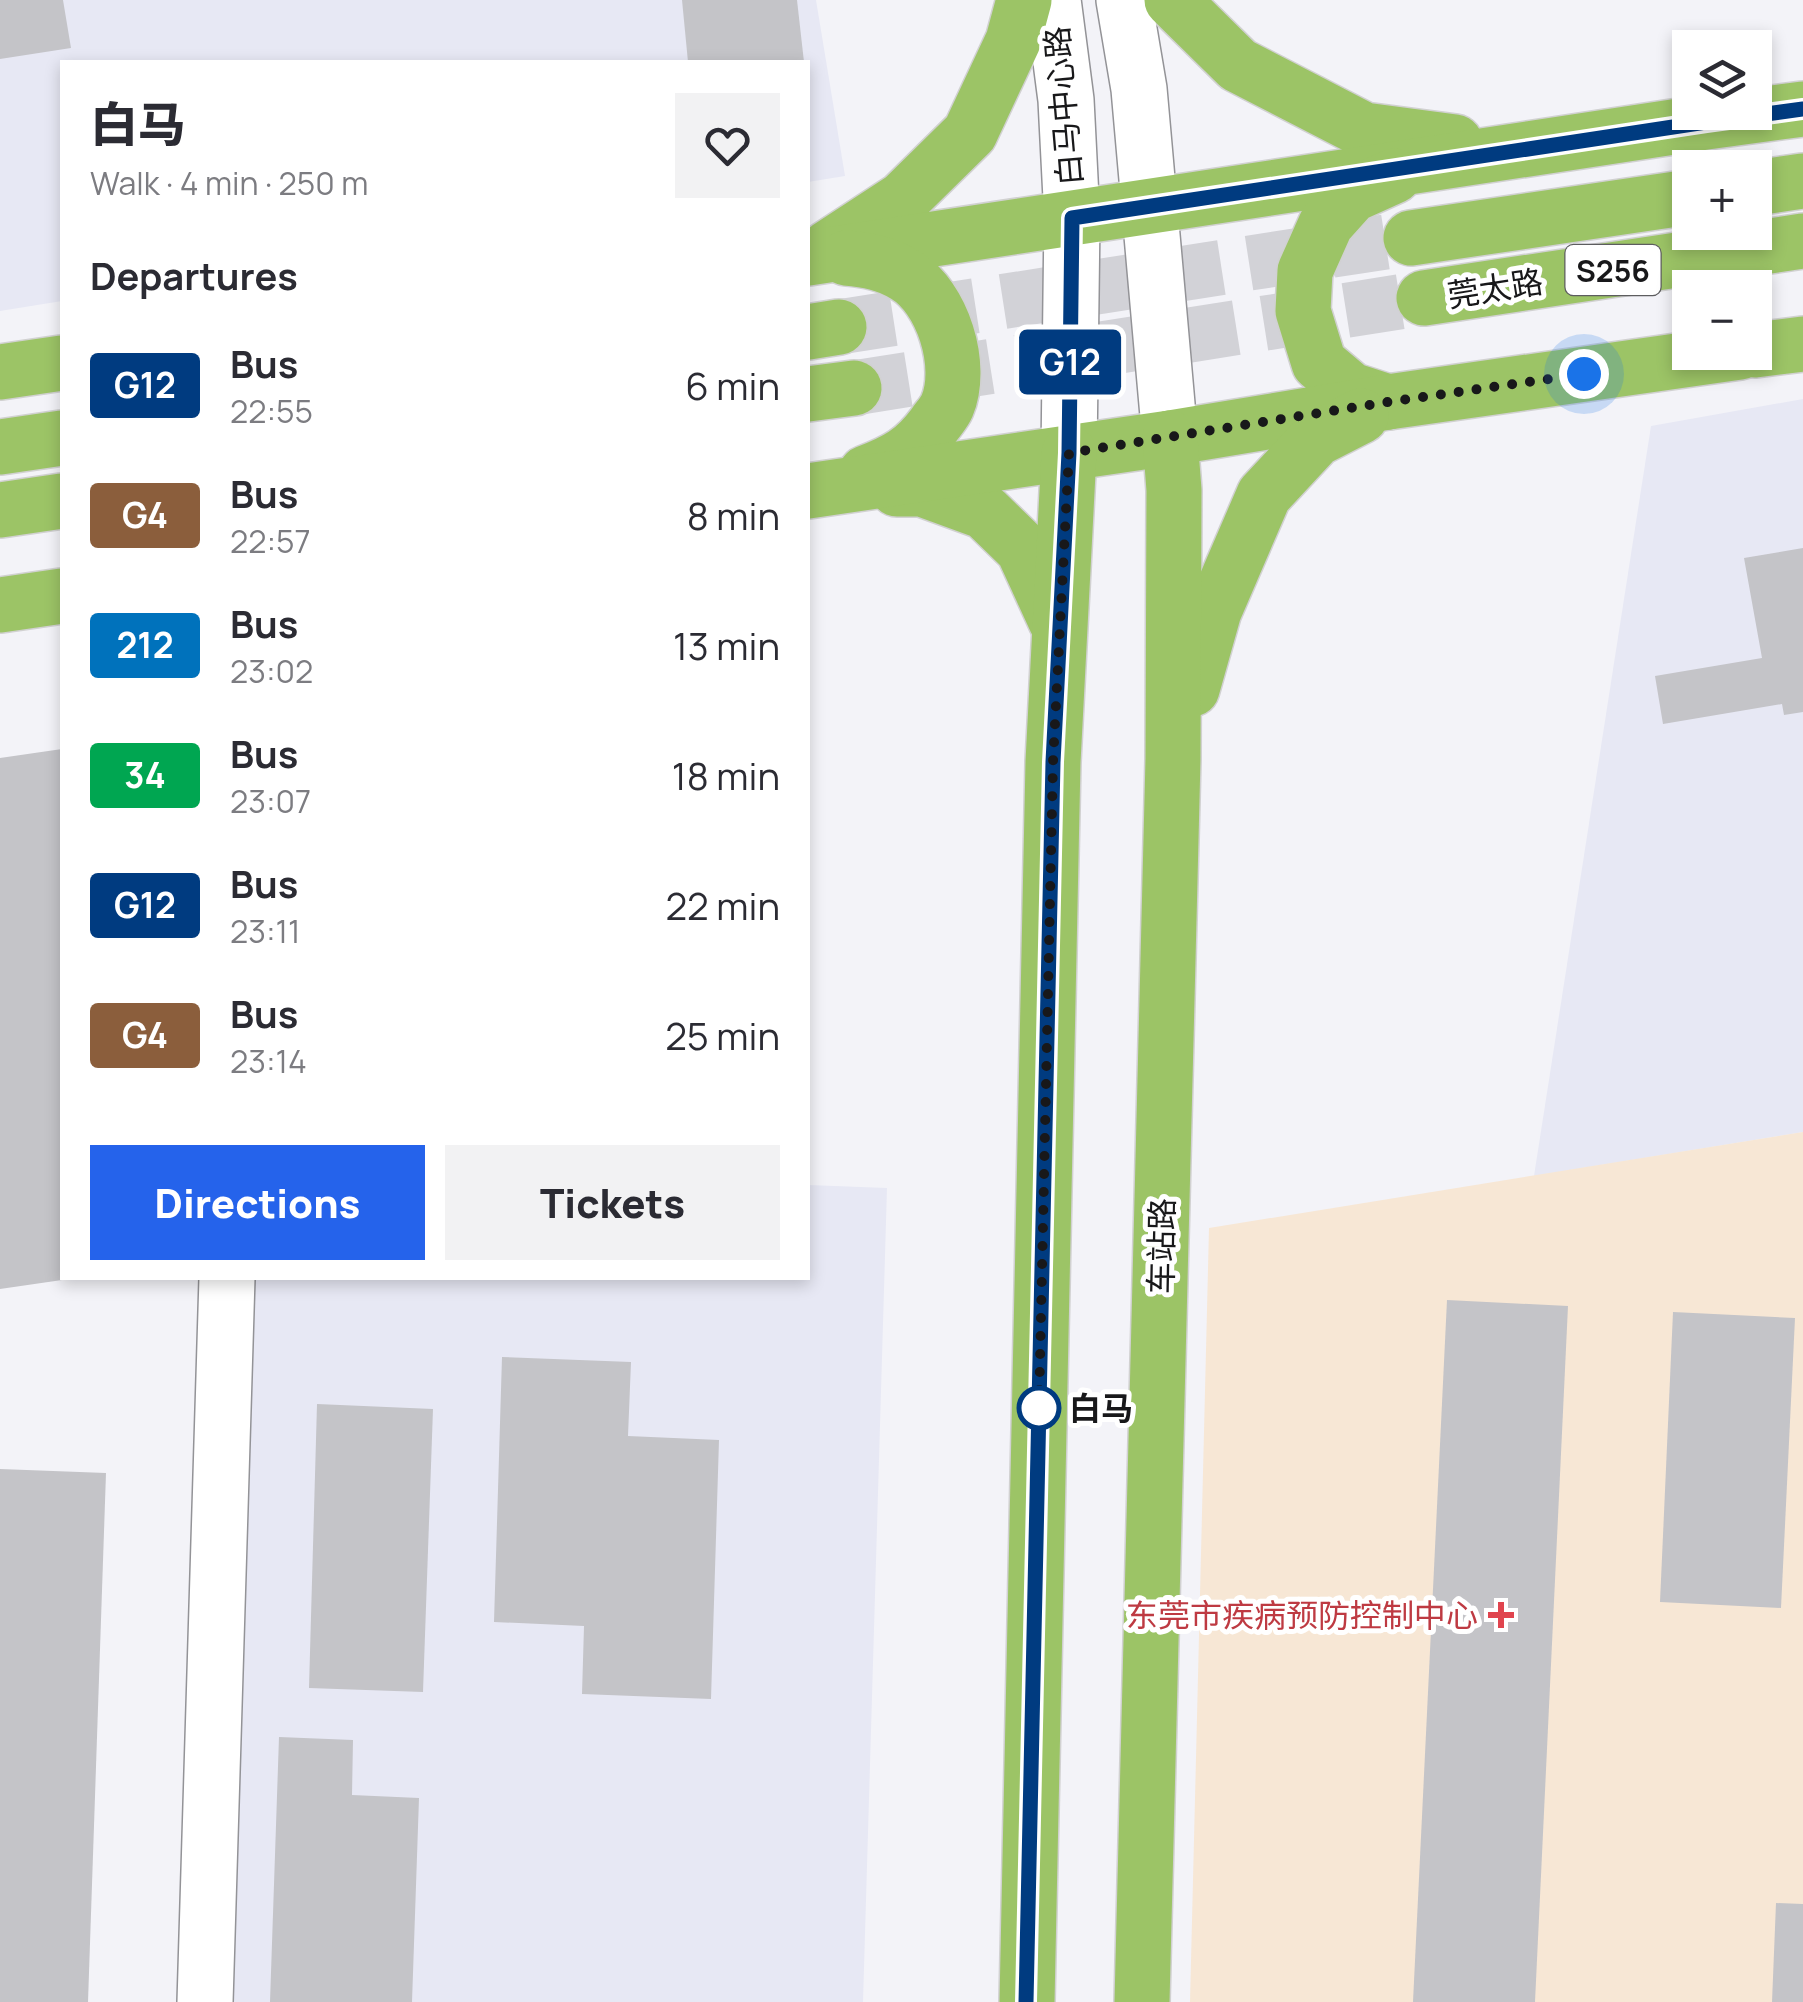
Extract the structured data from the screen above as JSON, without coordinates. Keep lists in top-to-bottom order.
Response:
{
  "streets": {
    "main road": ["S256", "莞太路", "车站路"],
    "street": ["白马中心路"]
  },
  "places": {
    "other": ["白马"],
    "health": ["东莞市疾病预防控制中心"]
  },
  "lines": ["bus line G12"],
  "page": {
    "on_map": "G12",
    "map_buttons": ["+", "−"],
    "heading": [
      ["白马", "Walk · 4 min · 250 m"],
      "Departures"
    ],
    "list": [
      {
        "mark": "G12",
        "name": "Bus",
        "note": "22:55",
        "value": "6 min"
      },
      {
        "mark": "G4",
        "name": "Bus",
        "note": "22:57",
        "value": "8 min"
      },
      {
        "mark": "212",
        "name": "Bus",
        "note": "23:02",
        "value": "13 min"
      },
      {
        "mark": "34",
        "name": "Bus",
        "note": "23:07",
        "value": "18 min"
      },
      {
        "mark": "G12",
        "name": "Bus",
        "note": "23:11",
        "value": "22 min"
      },
      {
        "mark": "G4",
        "name": "Bus",
        "note": "23:14",
        "value": "25 min"
      }
    ],
    "buttons": ["Directions", "Tickets"]
  }
}
